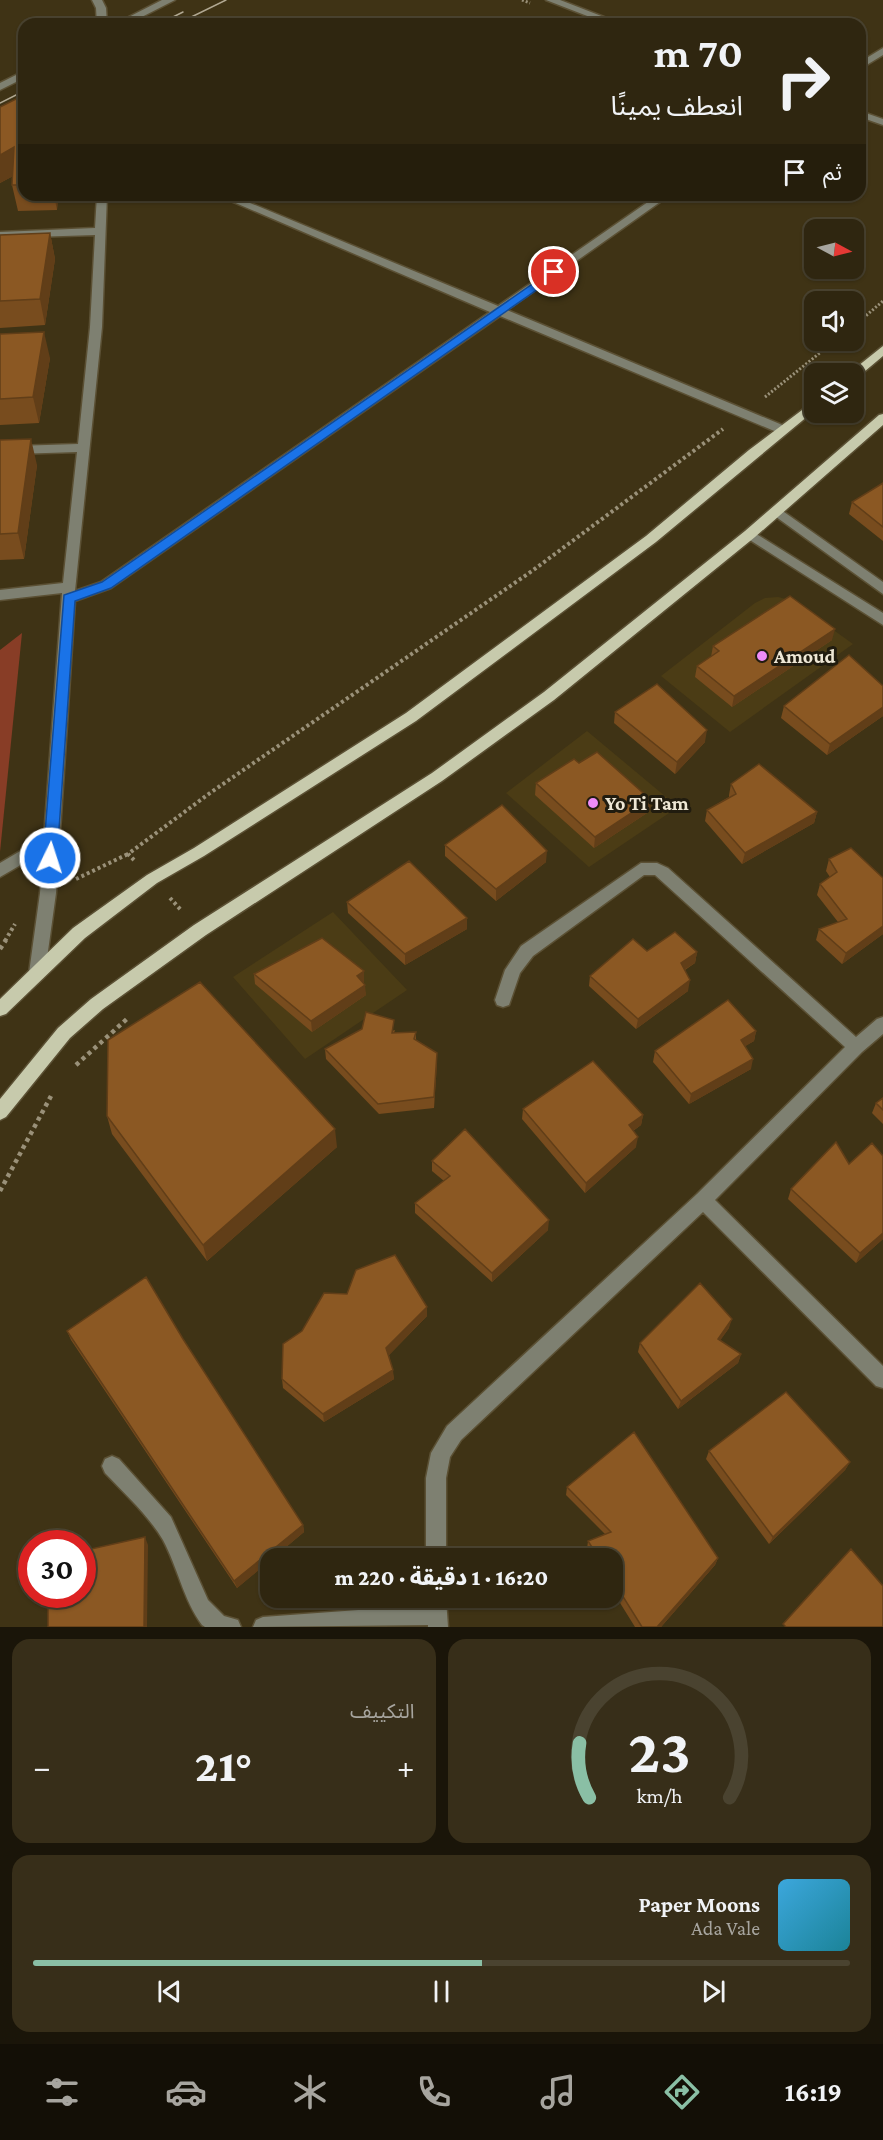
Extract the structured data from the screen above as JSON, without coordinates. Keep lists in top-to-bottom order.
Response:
{
  "places": ["Amoud", "Yo Ti Tam"],
  "north": "right",
  "page": {
    "turn": ["70 m", "انعطف يمينًا"],
    "then": "ثم",
    "limit": "30",
    "trip": "16:20 · 1 دقيقة · 220 m",
    "tile": "التكييف",
    "heat": ["−", "21°", "+"],
    "song": ["Paper Moons", "Ada Vale"],
    "tabs": "16:19",
    "gauge": ["23", "km/h"]
  }
}
